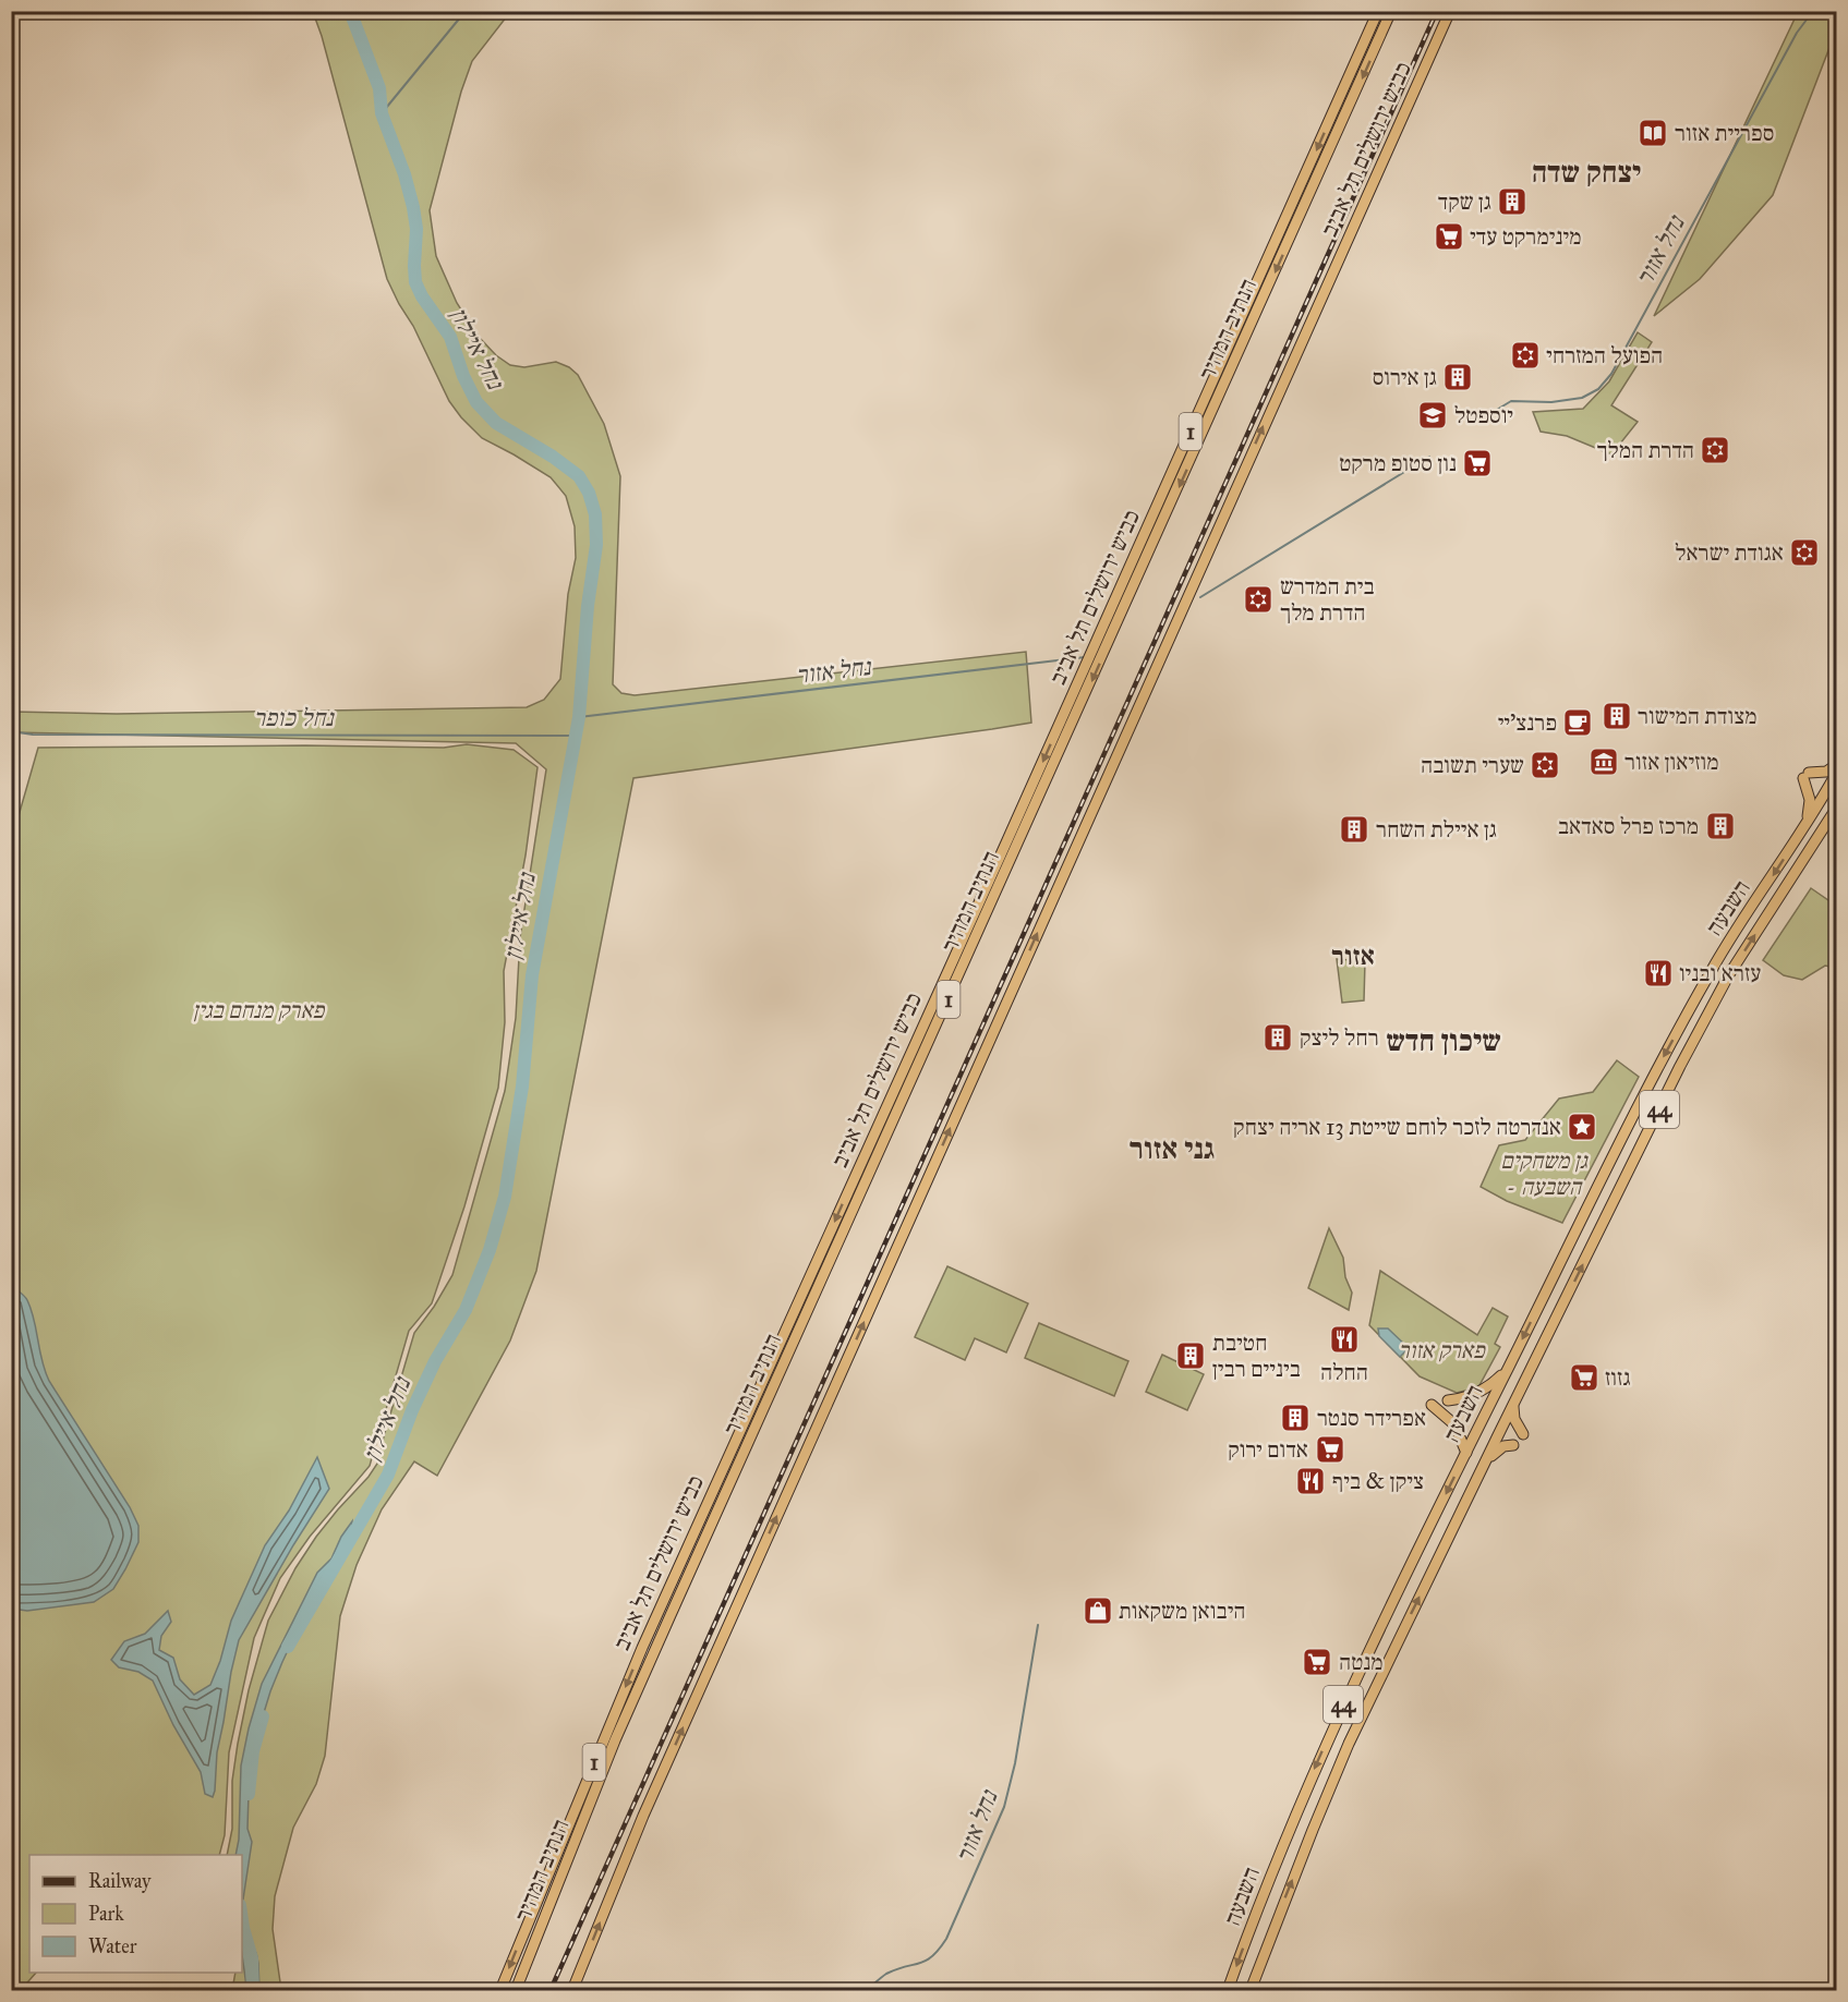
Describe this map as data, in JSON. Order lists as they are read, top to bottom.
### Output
{
  "streets": {
    "highway": [
      "כביש ירושלים תל אביב",
      "הנתיב המהיר",
      "1",
      "השבעה",
      "44"
    ]
  },
  "one_way": ["הנתיב המהיר"],
  "districts": [
    "יצחק שדה",
    "אזור",
    "שיכון חדש",
    "גני אזור"
  ],
  "water": ["נחל אזור", "נחל איילון", "נחל כופר"],
  "parks": ["פארק מנחם בגין", "גן משחקים - השבעה", "פארק אזור"],
  "places": {
    "library": ["ספריית אזור"],
    "building": [
      "גן שקד",
      "גן אירוס",
      "מצודת המישור",
      "מרכז פרל סאדאב",
      "גן איילת השחר",
      "רחל ליצק",
      "חטיבת ביניים רבין",
      "אפרידר סנטר"
    ],
    "supermarket": [
      "מינימרקט עדי",
      "נון סטופ מרקט",
      "גזוז",
      "אדום ירוק",
      "מנטה"
    ],
    "synagogue": [
      "הפועל המזרחי",
      "הדרת המלך",
      "אגודת ישראל",
      "בית המדרש הדרת מלך",
      "שערי תשובה"
    ],
    "school or university": ["יוספטל"],
    "cafe": ["פרנצ'יי"],
    "museum": ["מוזיאון אזור"],
    "restaurant": ["עזרא ובניו", "החלה", "ציקן & ביף"],
    "place": ["אנדרטה לזכר לוחם שייטת 13 אריה יצחק"],
    "shop": ["היבואן משקאות"]
  },
  "legend": ["Railway", "Park", "Water"]
}
